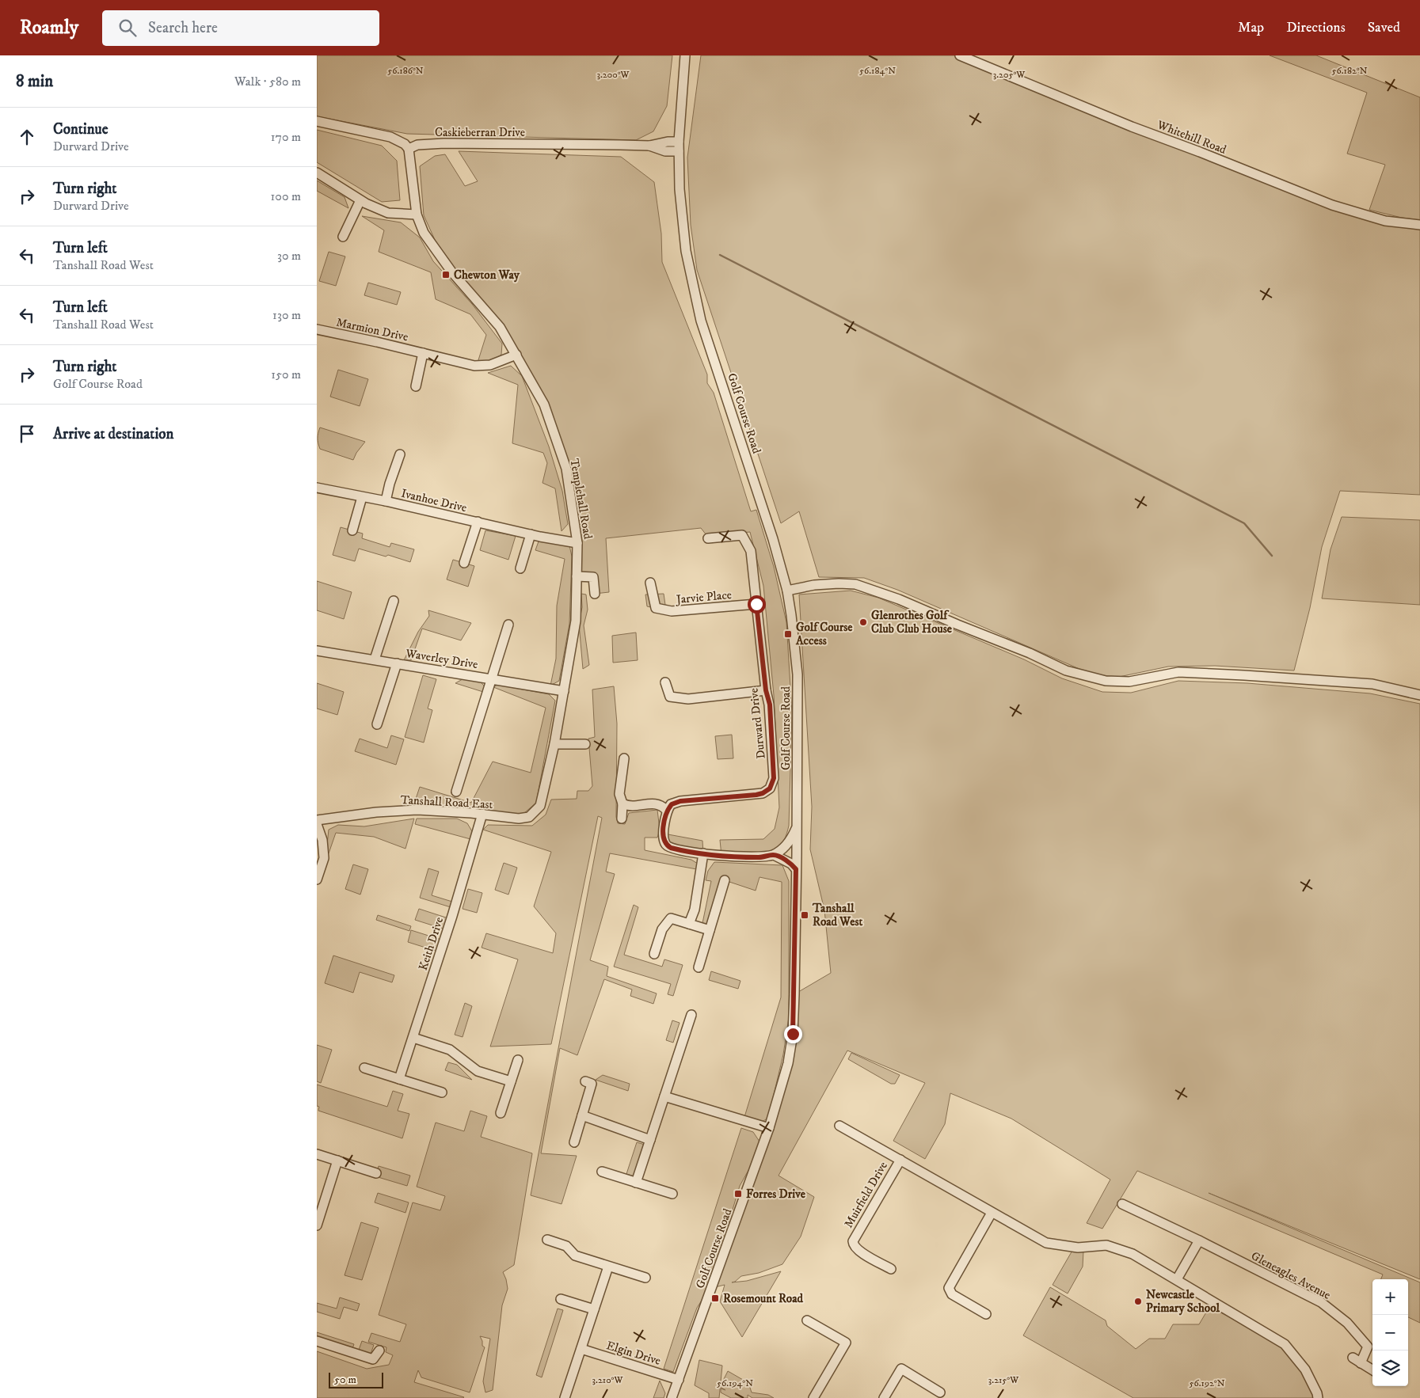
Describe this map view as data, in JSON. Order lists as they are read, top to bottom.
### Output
{
  "streets": {
    "street": [
      "Caskieberran Drive",
      "Whitehill Road",
      "Marmion Drive",
      "Golf Course Road",
      "Templehall Road",
      "Ivanhoe Drive",
      "Jarvie Place",
      "Waverley Drive",
      "Durward Drive",
      "Tanshall Road East",
      "Keith Drive",
      "Muirfield Drive",
      "Gleneagles Avenue",
      "Elgin Drive"
    ]
  },
  "crossings": [
    ["Caskieberran Drive", "Golf Course Road"],
    ["Caskieberran Drive", "Templehall Road"],
    ["Marmion Drive", "Templehall Road"],
    ["Golf Course Road", "Elgin Drive"],
    ["Templehall Road", "Ivanhoe Drive"],
    ["Templehall Road", "Waverley Drive"],
    ["Templehall Road", "Tanshall Road East"],
    ["Jarvie Place", "Durward Drive"],
    ["Tanshall Road East", "Keith Drive"]
  ],
  "places": {
    "transit": [
      "Chewton Way",
      "Golf Course Access",
      "Tanshall Road West",
      "Forres Drive",
      "Rosemount Road"
    ],
    "other": ["Glenrothes Golf Club Club House", "Newcastle Primary School"]
  },
  "scale_bar": "50 m",
  "page": {
    "header": "Roamly",
    "search": "Search here",
    "nav": ["Map", "Directions", "Saved"],
    "heading": ["8 min", "Walk · 580 m"],
    "list": [
      ["Continue", "Durward Drive", "170 m"],
      ["Turn right", "Durward Drive", "100 m"],
      ["Turn left", "Tanshall Road West", "30 m"],
      ["Turn left", "Tanshall Road West", "130 m"],
      ["Turn right", "Golf Course Road", "150 m"],
      "Arrive at destination"
    ],
    "map_buttons": ["+", "−"],
    "scale": "50 m"
  },
  "coordinates": [
    "56.186°N",
    "56.184°N",
    "56.182°N",
    "3.205°W",
    "3.200°W",
    "3.210°W",
    "3.215°W",
    "56.194°N",
    "56.192°N"
  ]
}
